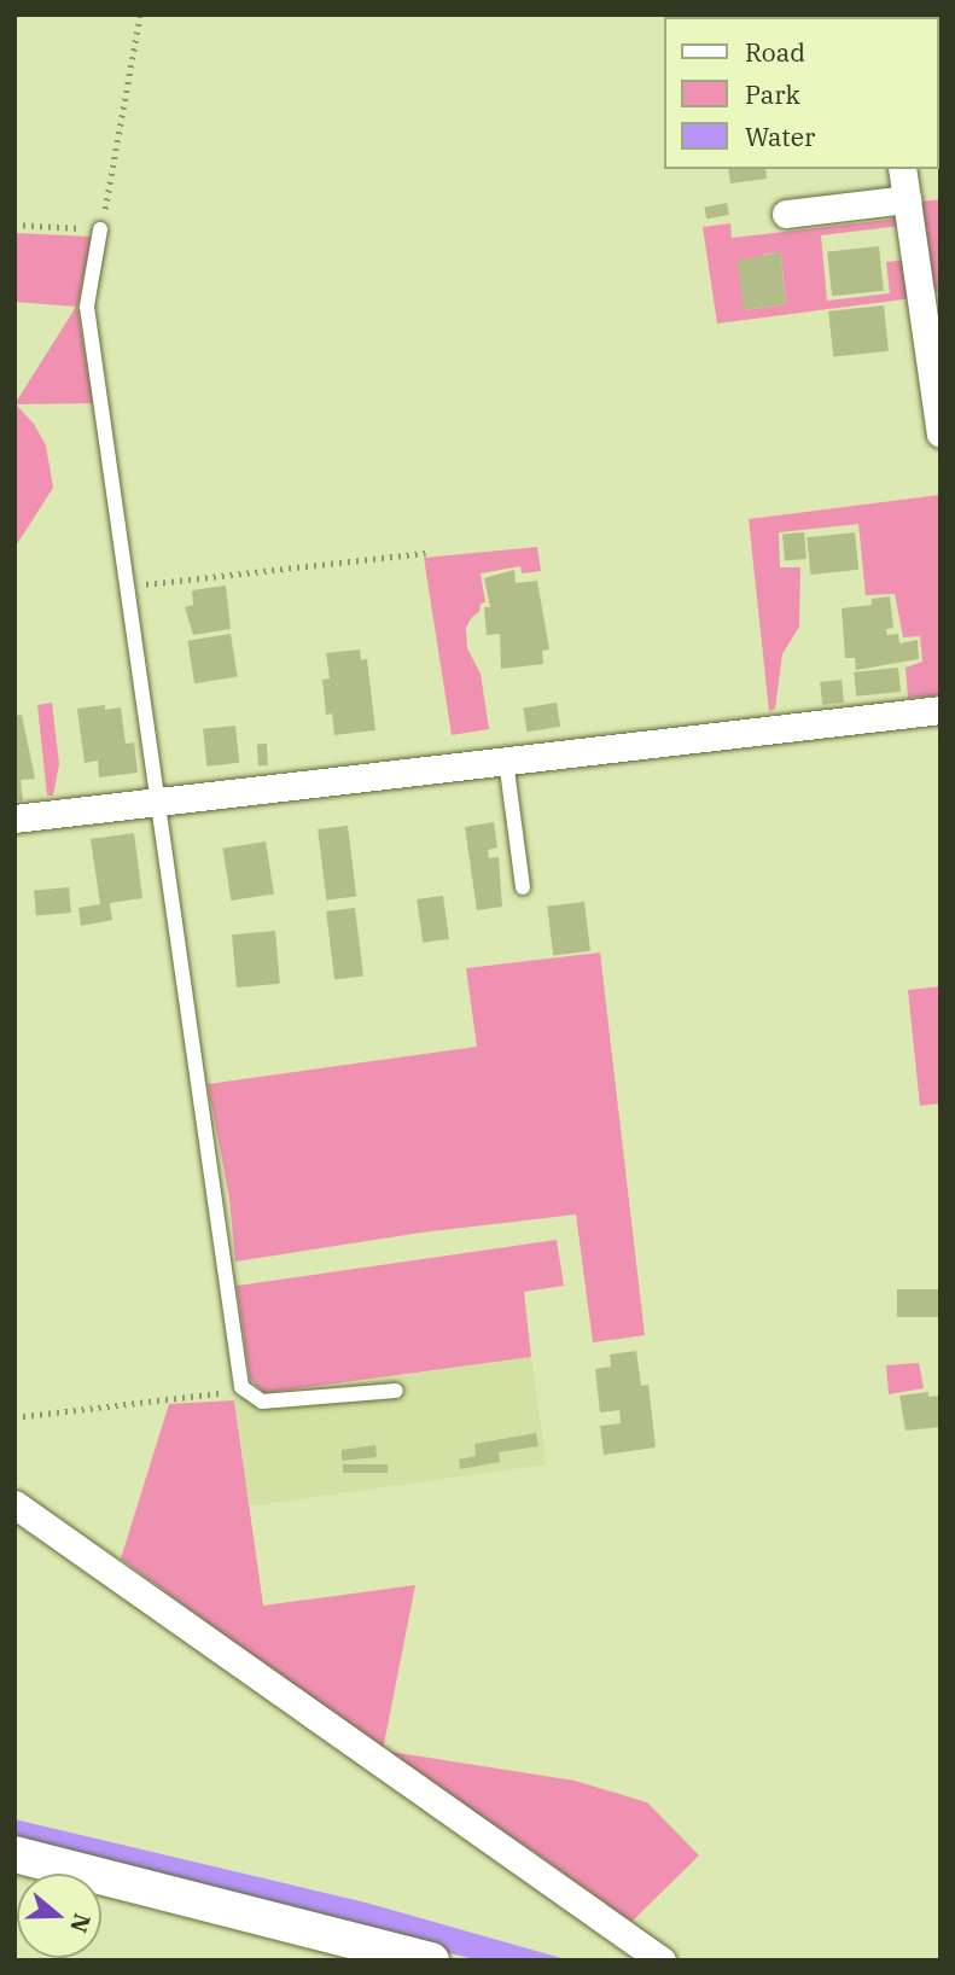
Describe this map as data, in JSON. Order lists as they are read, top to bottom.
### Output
{
  "legend": ["Road", "Park", "Water"],
  "north": "right"
}
